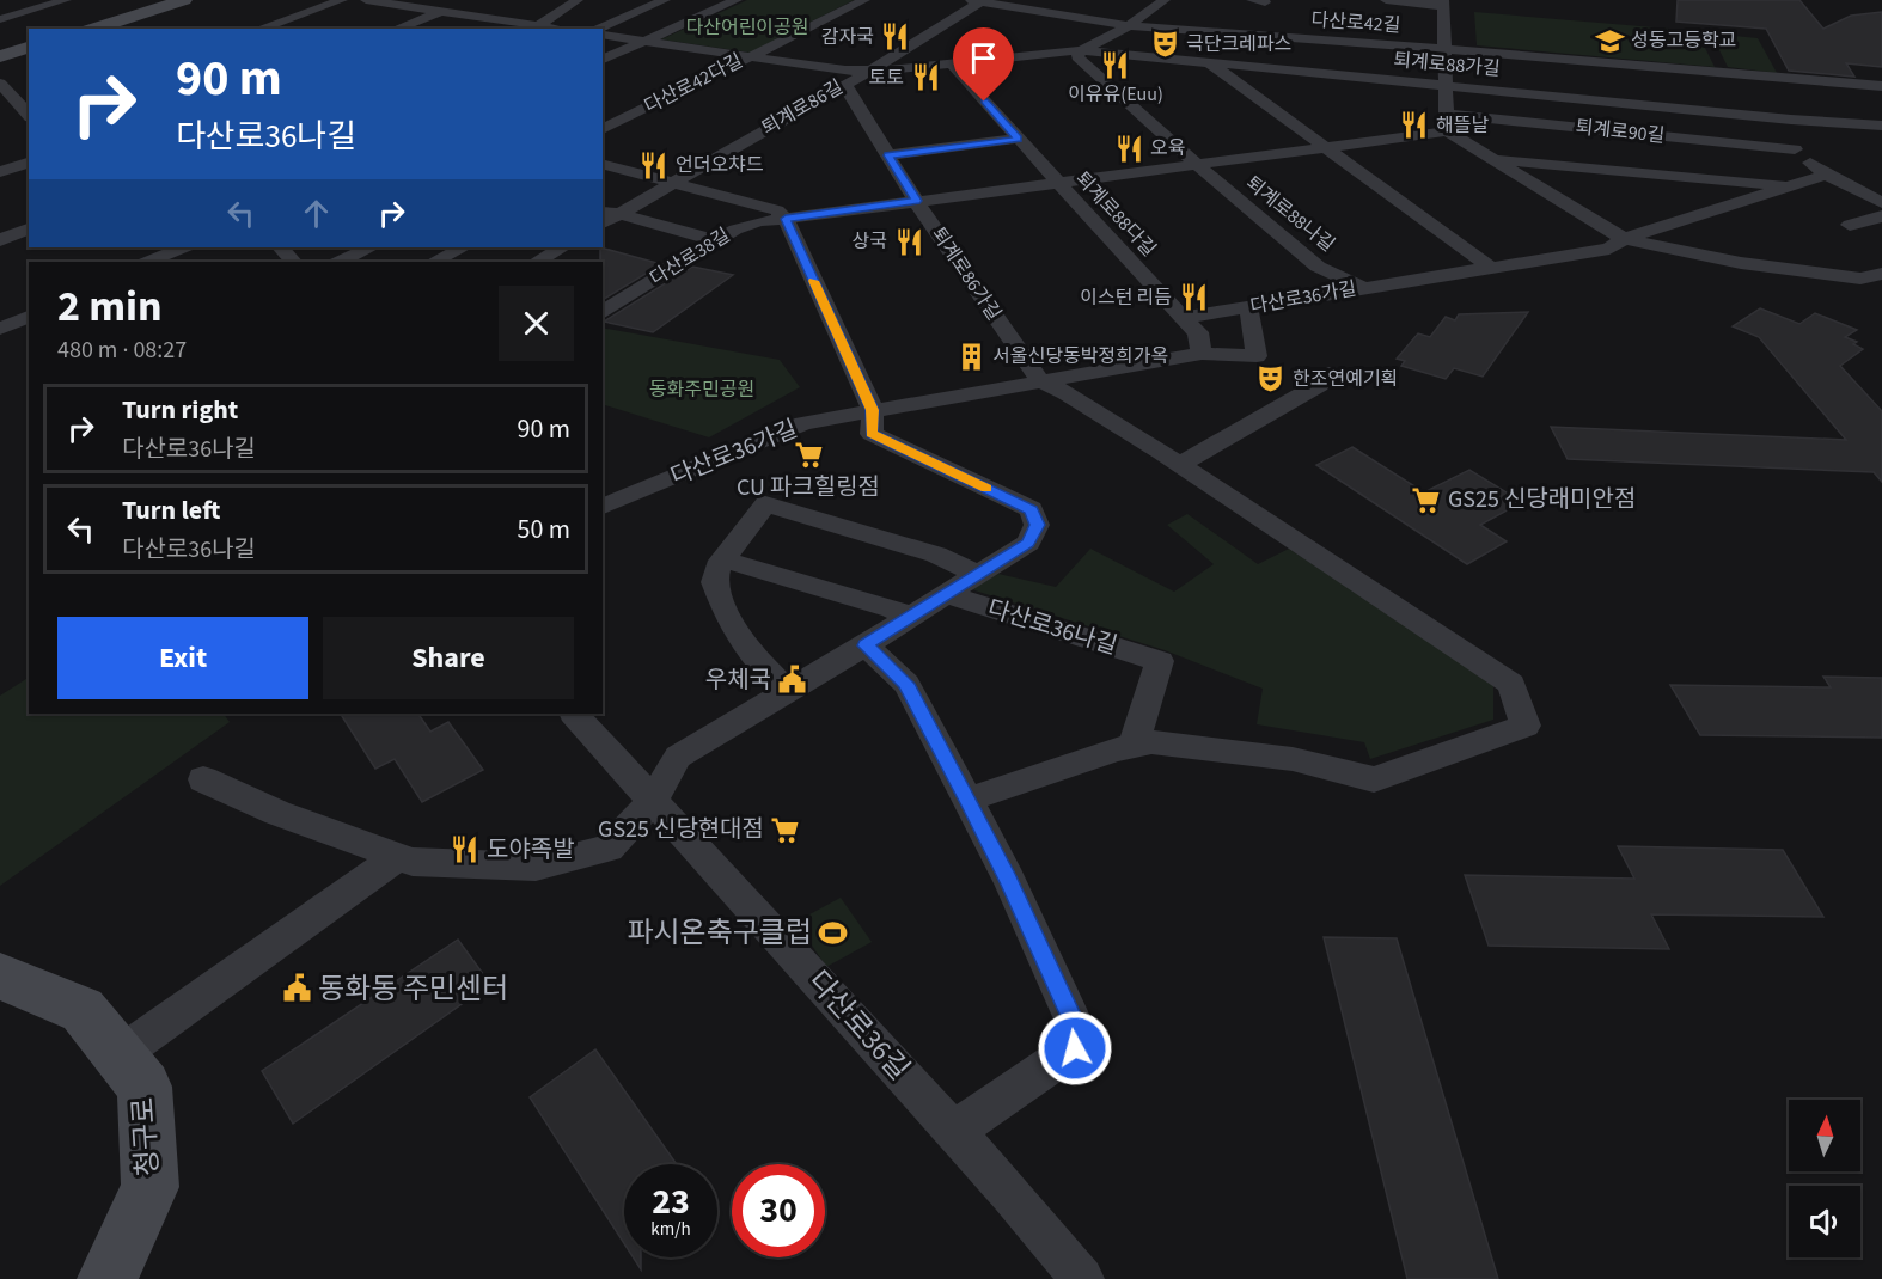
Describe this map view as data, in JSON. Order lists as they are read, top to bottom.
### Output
{
  "streets": {
    "main road": ["청구로"],
    "street": [
      "다산로42길",
      "퇴계로88가길",
      "다산로42다길",
      "퇴계로86길",
      "퇴계로90길",
      "퇴계로88다길",
      "퇴계로88나길",
      "다산로38길",
      "퇴계로86가길",
      "다산로36가길",
      "다산로36나길",
      "다산로36길"
    ]
  },
  "crossings": [
    ["다산로42길", "퇴계로86길"],
    ["퇴계로88가길", "퇴계로88나길"],
    ["퇴계로86길", "다산로38길"],
    ["퇴계로86길", "퇴계로86가길"],
    ["퇴계로90길", "다산로36가길"],
    ["퇴계로88다길", "퇴계로86가길"],
    ["퇴계로88다길", "다산로36가길"],
    ["퇴계로88나길", "다산로36가길"],
    ["다산로38길", "퇴계로86가길"],
    ["퇴계로86가길", "다산로36가길"],
    ["다산로36가길", "다산로36나길"],
    ["다산로36나길", "다산로36길"]
  ],
  "parks": ["다산어린이공원", "동화주민공원"],
  "places": {
    "restaurant": [
      "감자국",
      "이유유(Euu)",
      "토토",
      "해뜰날",
      "오육",
      "언더오챠드",
      "상국",
      "이스턴 리듬",
      "도야족발"
    ],
    "school or university": ["성동고등학교"],
    "theatre": ["극단크레파스", "한조연예기획"],
    "building": ["서울신당동박정희가옥"],
    "supermarket": ["CU 파크힐링점", "GS25 신당래미안점", "GS25 신당현대점"],
    "public building": ["우체국", "동화동 주민센터"],
    "sports": ["파시온축구클럽"]
  },
  "north": "top",
  "page": {
    "turn": ["90 m", "다산로36나길"],
    "heading": ["2 min", "480 m · 08:27"],
    "list": [
      {
        "name": "Turn right",
        "note": "다산로36나길",
        "value": "90 m"
      },
      {
        "name": "Turn left",
        "note": "다산로36나길",
        "value": "50 m"
      }
    ],
    "buttons": ["Exit", "Share"],
    "speed": "23 km/h",
    "limit": "30"
  }
}
